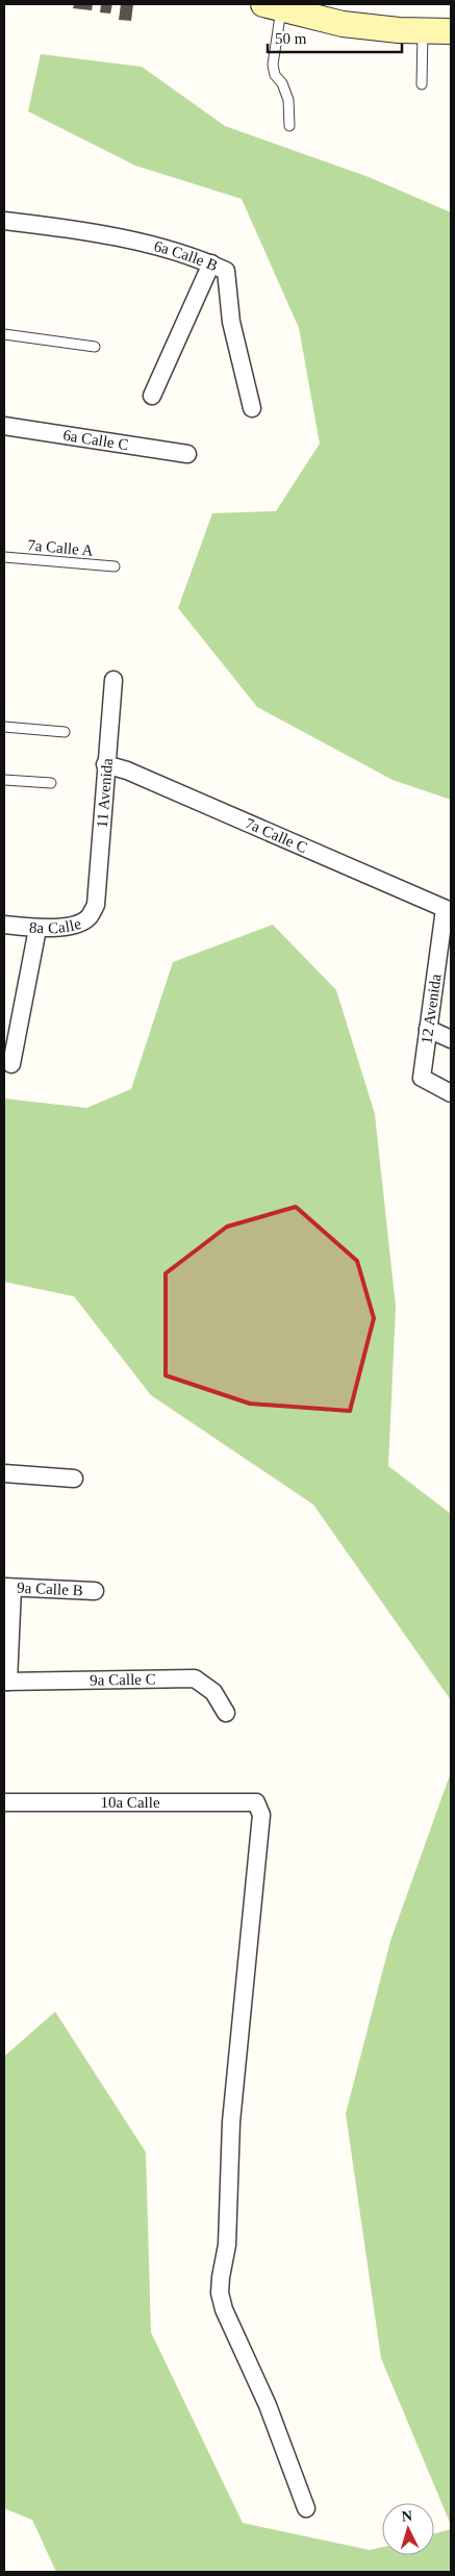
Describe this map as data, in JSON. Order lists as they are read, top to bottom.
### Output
{
  "streets": {
    "street": [
      "6a Calle B",
      "6a Calle C",
      "11 Avenida",
      "7a Calle C",
      "8a Calle",
      "12 Avenida",
      "9a Calle B",
      "9a Calle C",
      "10a Calle"
    ],
    "lane": ["7a Calle A"]
  },
  "crossings": [
    ["11 Avenida", "7a Calle C"],
    ["11 Avenida", "8a Calle"],
    ["7a Calle C", "12 Avenida"]
  ],
  "scale_bar": "50 m",
  "north": "top"
}
